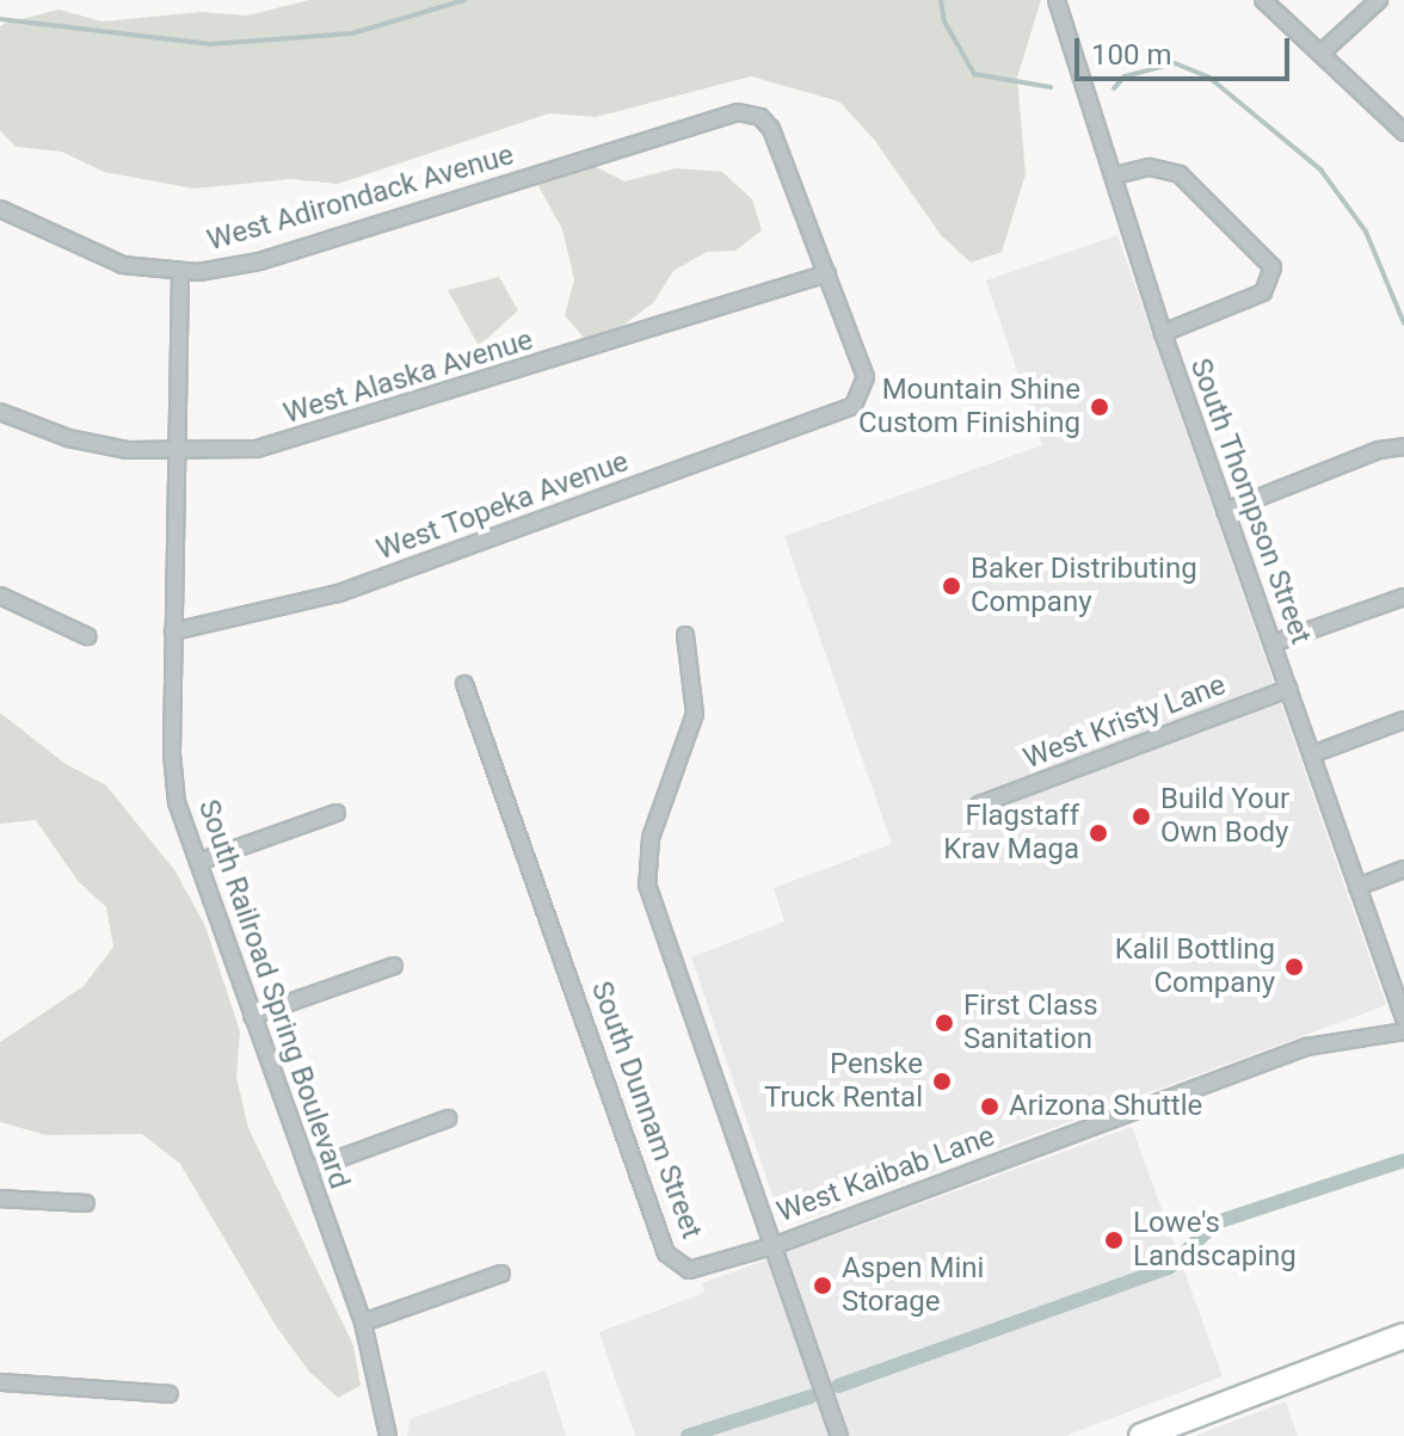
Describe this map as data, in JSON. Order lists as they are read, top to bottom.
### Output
{
  "streets": {
    "street": [
      "West Adirondack Avenue",
      "West Alaska Avenue",
      "South Thompson Street",
      "West Topeka Avenue",
      "West Kristy Lane",
      "South Railroad Spring Boulevard",
      "South Dunnam Street",
      "West Kaibab Lane"
    ]
  },
  "crossings": [
    ["West Adirondack Avenue", "West Alaska Avenue"],
    ["West Adirondack Avenue", "West Topeka Avenue"],
    ["West Adirondack Avenue", "South Railroad Spring Boulevard"],
    ["West Alaska Avenue", "West Topeka Avenue"],
    ["West Alaska Avenue", "South Railroad Spring Boulevard"],
    ["South Thompson Street", "West Kristy Lane"],
    ["West Topeka Avenue", "South Railroad Spring Boulevard"],
    ["South Dunnam Street", "West Kaibab Lane"]
  ],
  "places": [
    "Mountain Shine Custom Finishing",
    "Baker Distributing Company",
    "Build Your Own Body",
    "Flagstaff Krav Maga",
    "Kalil Bottling Company",
    "First Class Sanitation",
    "Penske Truck Rental",
    "Arizona Shuttle",
    "Lowe's Landscaping",
    "Aspen Mini Storage"
  ],
  "scale_bar": "100 m"
}
